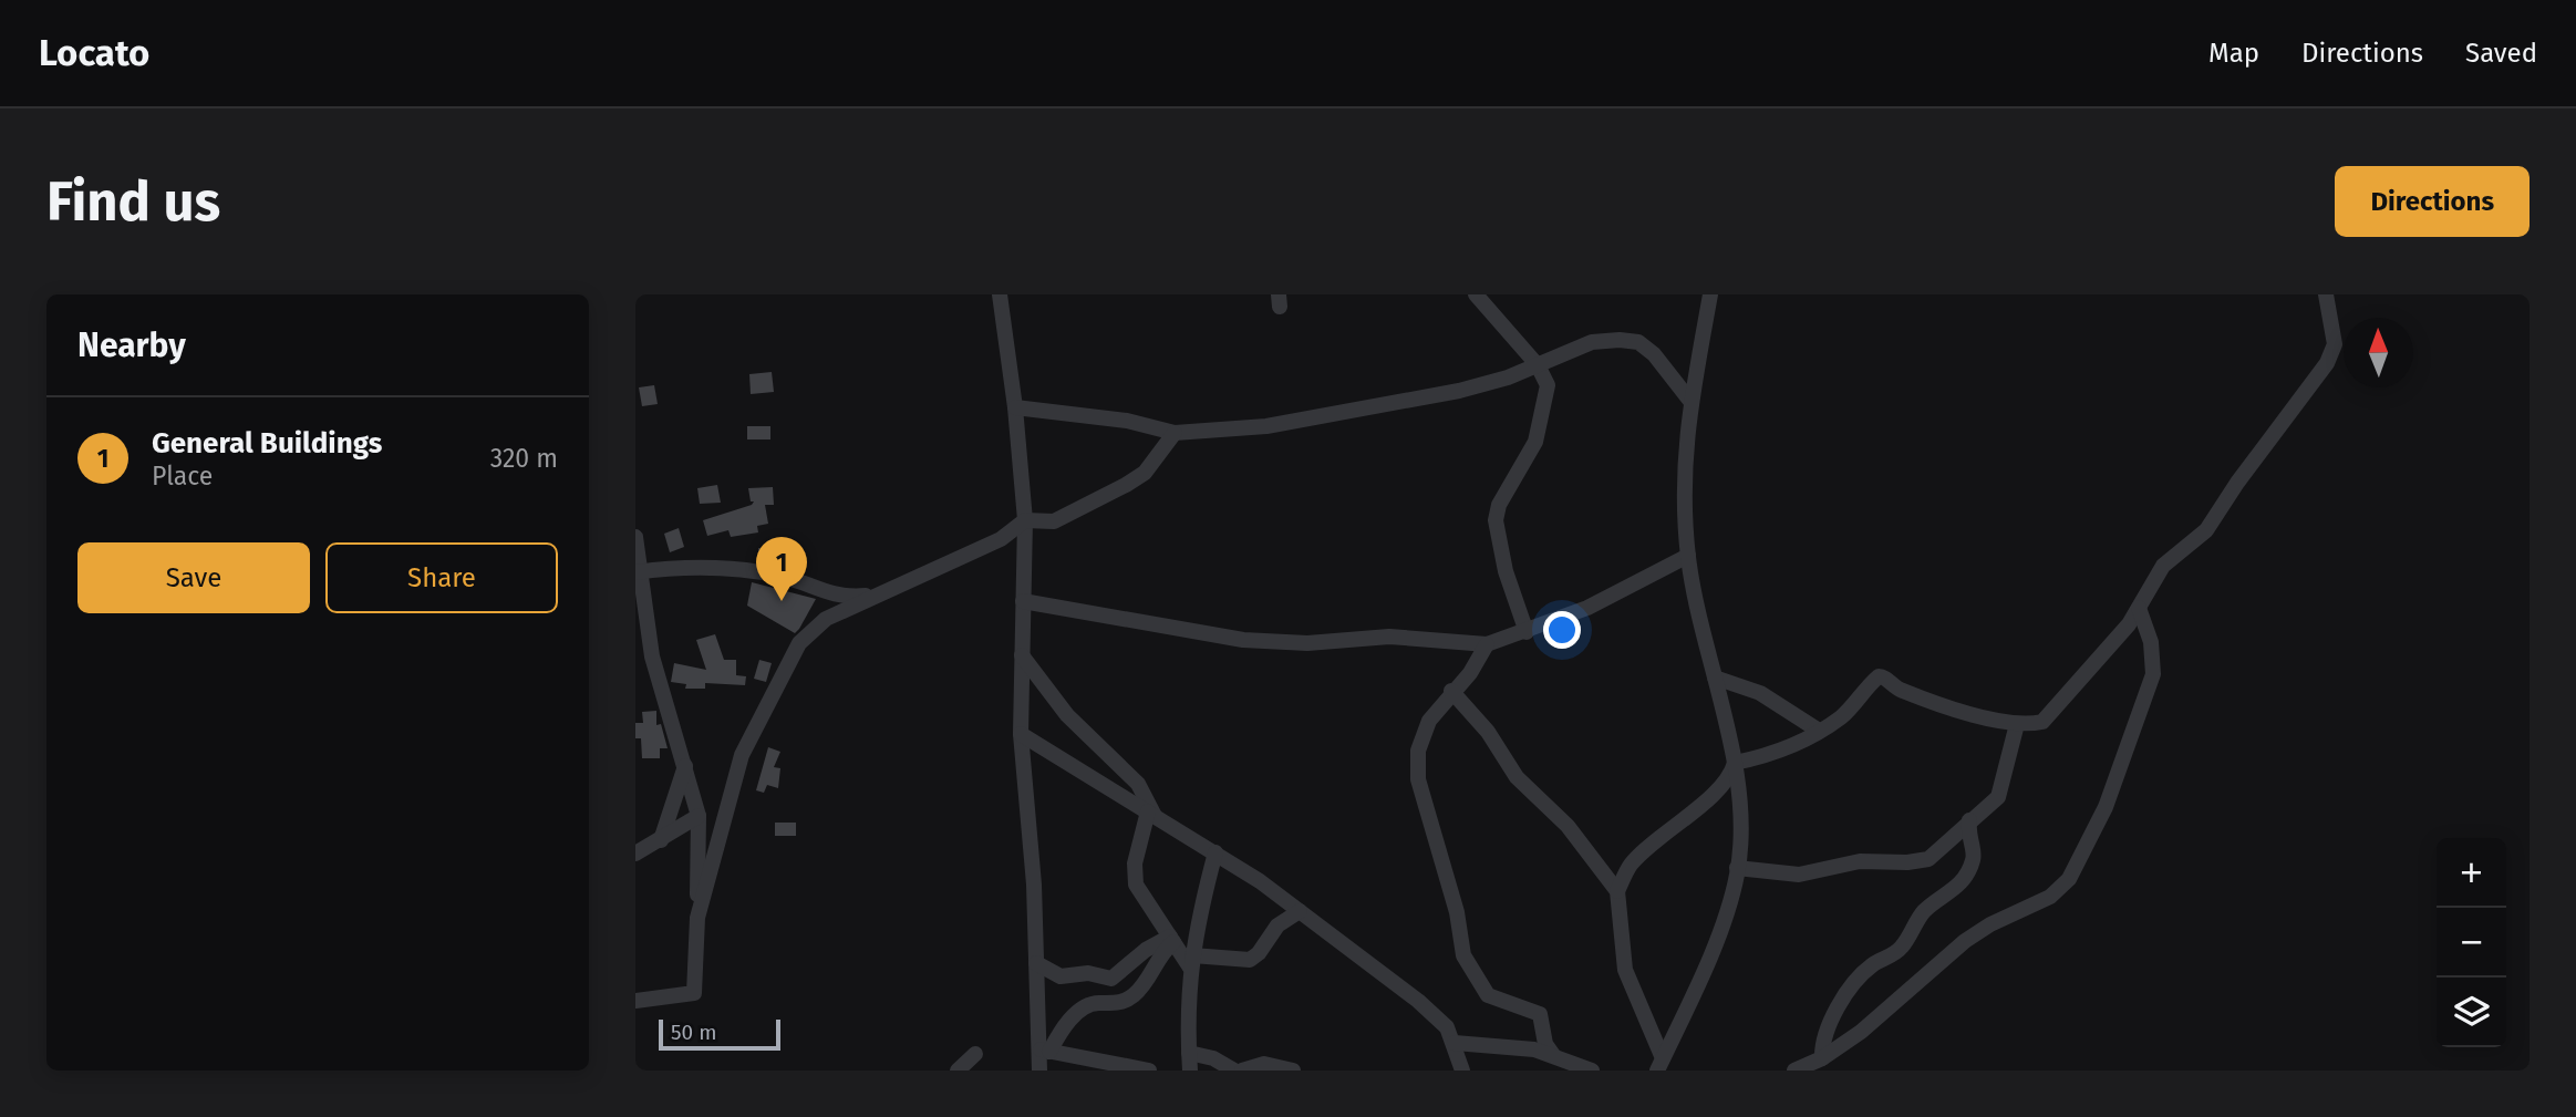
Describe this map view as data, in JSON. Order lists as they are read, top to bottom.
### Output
{
  "scale_bar": "50 m",
  "north": "top",
  "page": {
    "header": "Locato",
    "nav": ["Map", "Directions", "Saved"],
    "buttons": [
      "Directions",
      ["Save", "Share"]
    ],
    "title": "Find us",
    "heading": "Nearby",
    "list": [
      {
        "mark": "1",
        "name": "General Buildings",
        "note": "Place",
        "value": "320 m"
      }
    ],
    "pins": "1",
    "map_buttons": ["+", "−"],
    "scale": "50 m"
  }
}
